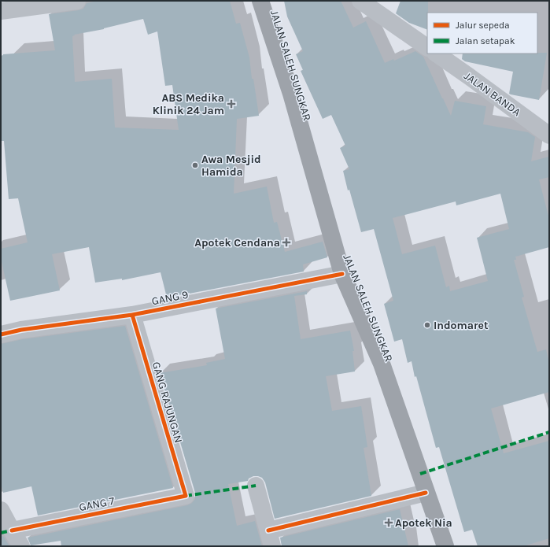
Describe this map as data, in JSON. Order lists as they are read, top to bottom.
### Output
{
  "streets": {
    "highway": ["JALAN SALEH SUNGKAR"],
    "street": [
      "JALAN BANDA",
      "GANG 9",
      "GANG RAJUNGAN",
      "GANG 7"
    ]
  },
  "crossings": [
    ["JALAN SALEH SUNGKAR", "GANG 9"],
    ["GANG 9", "GANG RAJUNGAN"],
    ["GANG RAJUNGAN", "GANG 7"]
  ],
  "places": {
    "health": ["ABS Medika Klinik 24 Jam", "Apotek Cendana", "Apotek Nia"],
    "other": ["Awa Mesjid Hamida", "Indomaret"]
  },
  "legend": ["Jalur sepeda", "Jalan setapak"]
}
